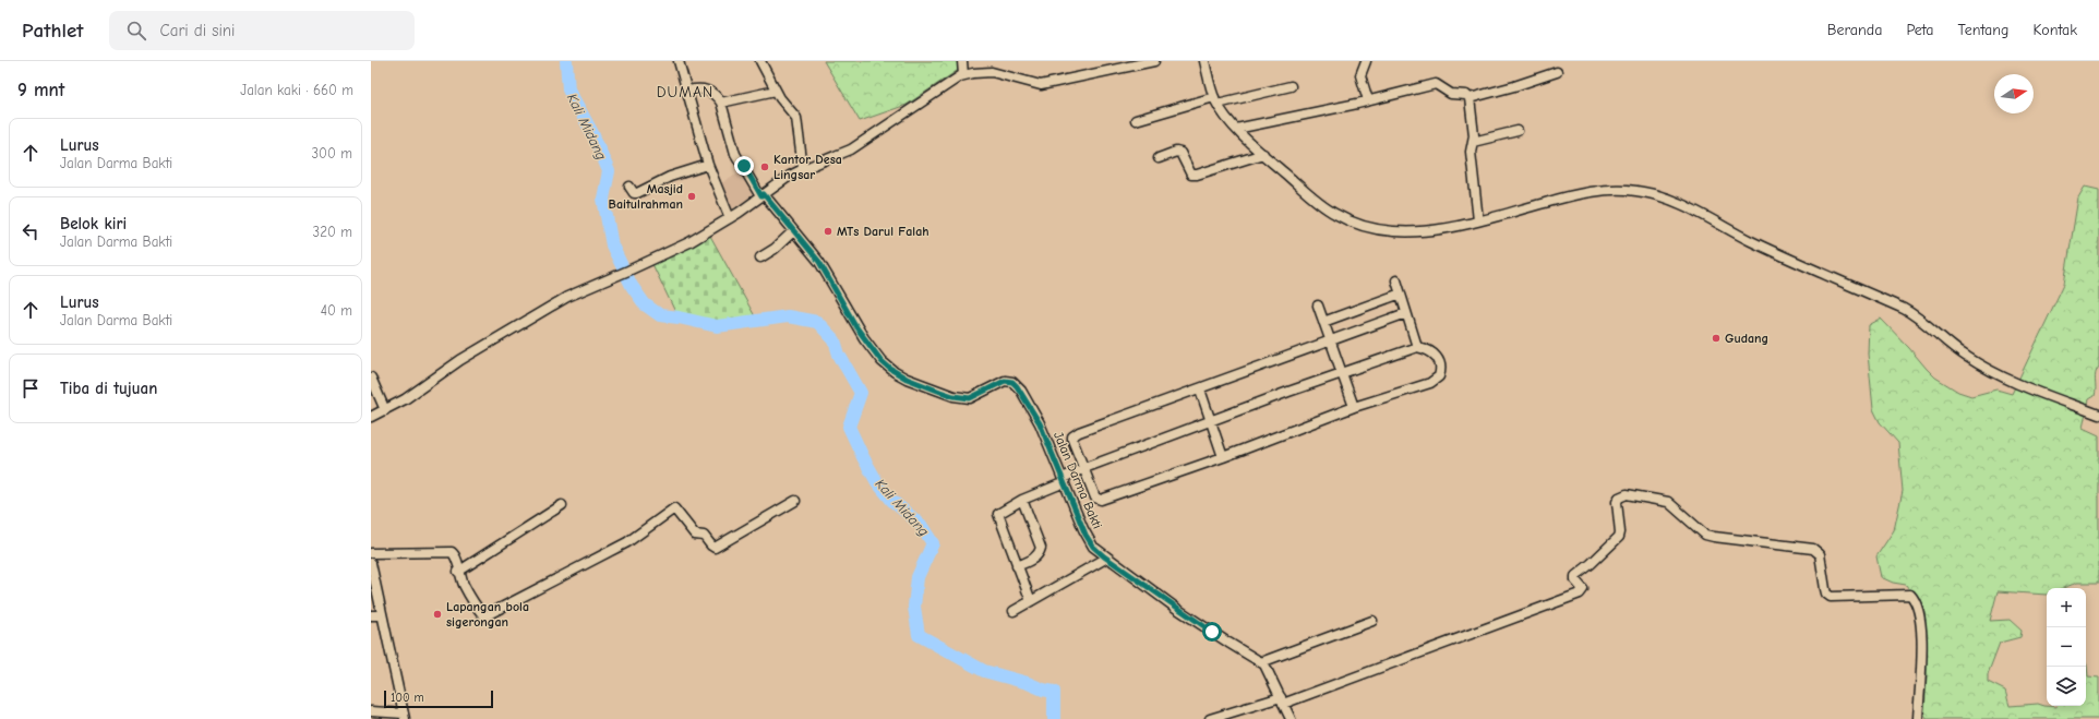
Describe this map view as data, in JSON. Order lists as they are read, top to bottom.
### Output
{
  "streets": {
    "street": ["Jalan Darma Bakti"]
  },
  "districts": ["DUMAN"],
  "water": ["Kali Midang"],
  "places": [
    "Kantor Desa Lingsar",
    "Masjid Baitulrahman",
    "MTs Darul Falah",
    "Gudang",
    "Lapangan bola sigerongan"
  ],
  "scale_bar": "100 m",
  "north": "right",
  "page": {
    "header": "Pathlet",
    "search": "Cari di sini",
    "nav": [
      "Beranda",
      "Peta",
      "Tentang",
      "Kontak"
    ],
    "heading": ["9 mnt", "Jalan kaki · 660 m"],
    "list": [
      ["Lurus", "Jalan Darma Bakti", "300 m"],
      ["Belok kiri", "Jalan Darma Bakti", "320 m"],
      ["Lurus", "Jalan Darma Bakti", "40 m"],
      "Tiba di tujuan"
    ],
    "map_buttons": ["+", "−"],
    "scale": "100 m"
  }
}
